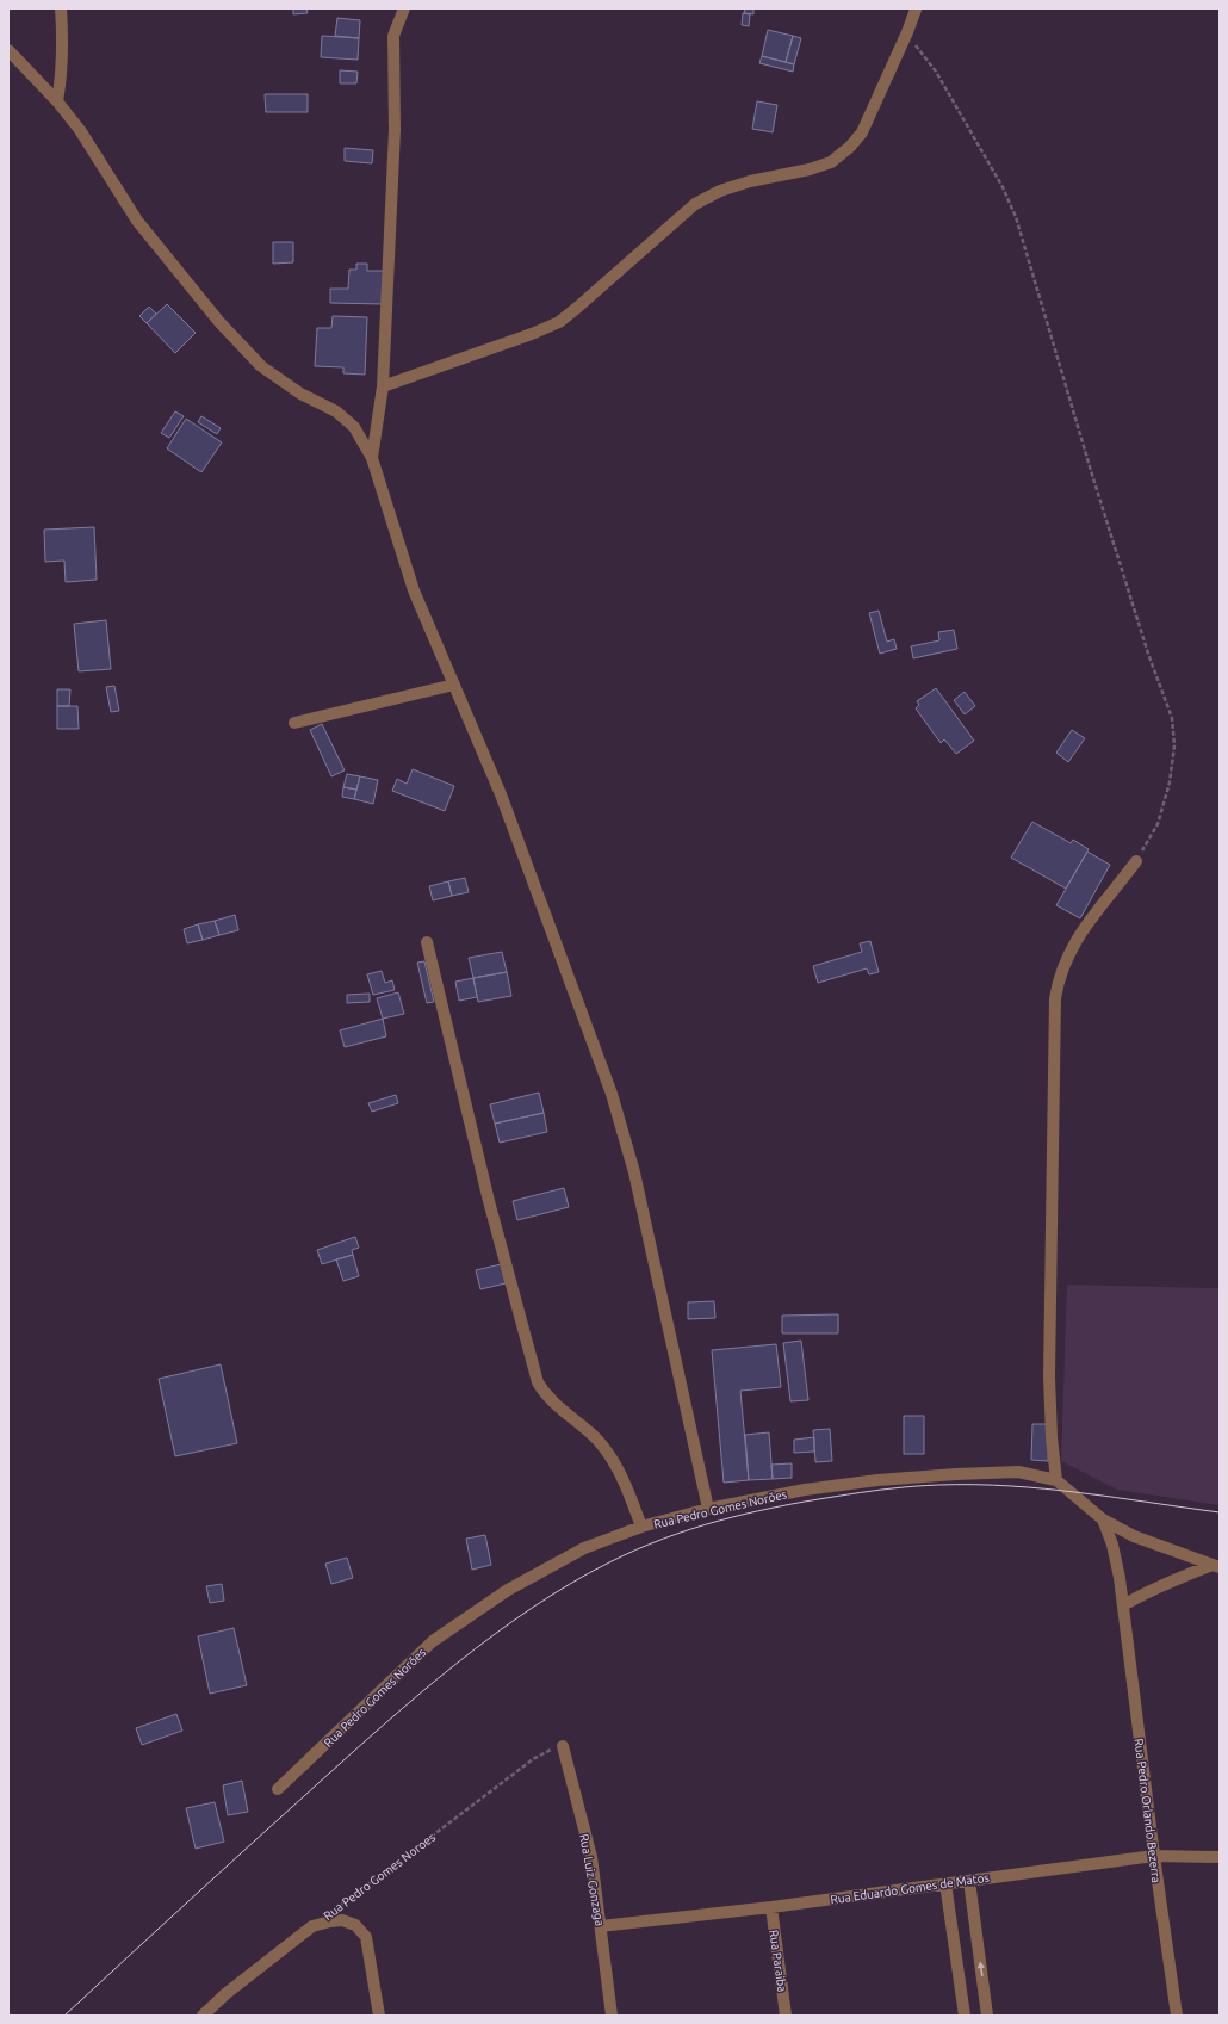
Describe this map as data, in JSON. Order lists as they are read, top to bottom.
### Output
{
  "streets": {
    "street": [
      "Rua Pedro Gomes Norões",
      "Rua Pedro Orlando Bezerra",
      "Rua Pedro Gomes Noroes",
      "Rua Luiz Gonzaga",
      "Rua Eduardo Gomes de Matos",
      "Rua Paraiba"
    ]
  },
  "crossings": [
    ["Rua Pedro Gomes Norões", "Rua Pedro Orlando Bezerra"],
    ["Rua Pedro Orlando Bezerra", "Rua Eduardo Gomes de Matos"],
    ["Rua Pedro Gomes Noroes", "Rua Luiz Gonzaga"],
    ["Rua Luiz Gonzaga", "Rua Eduardo Gomes de Matos"],
    ["Rua Eduardo Gomes de Matos", "Rua Paraiba"]
  ]
}
